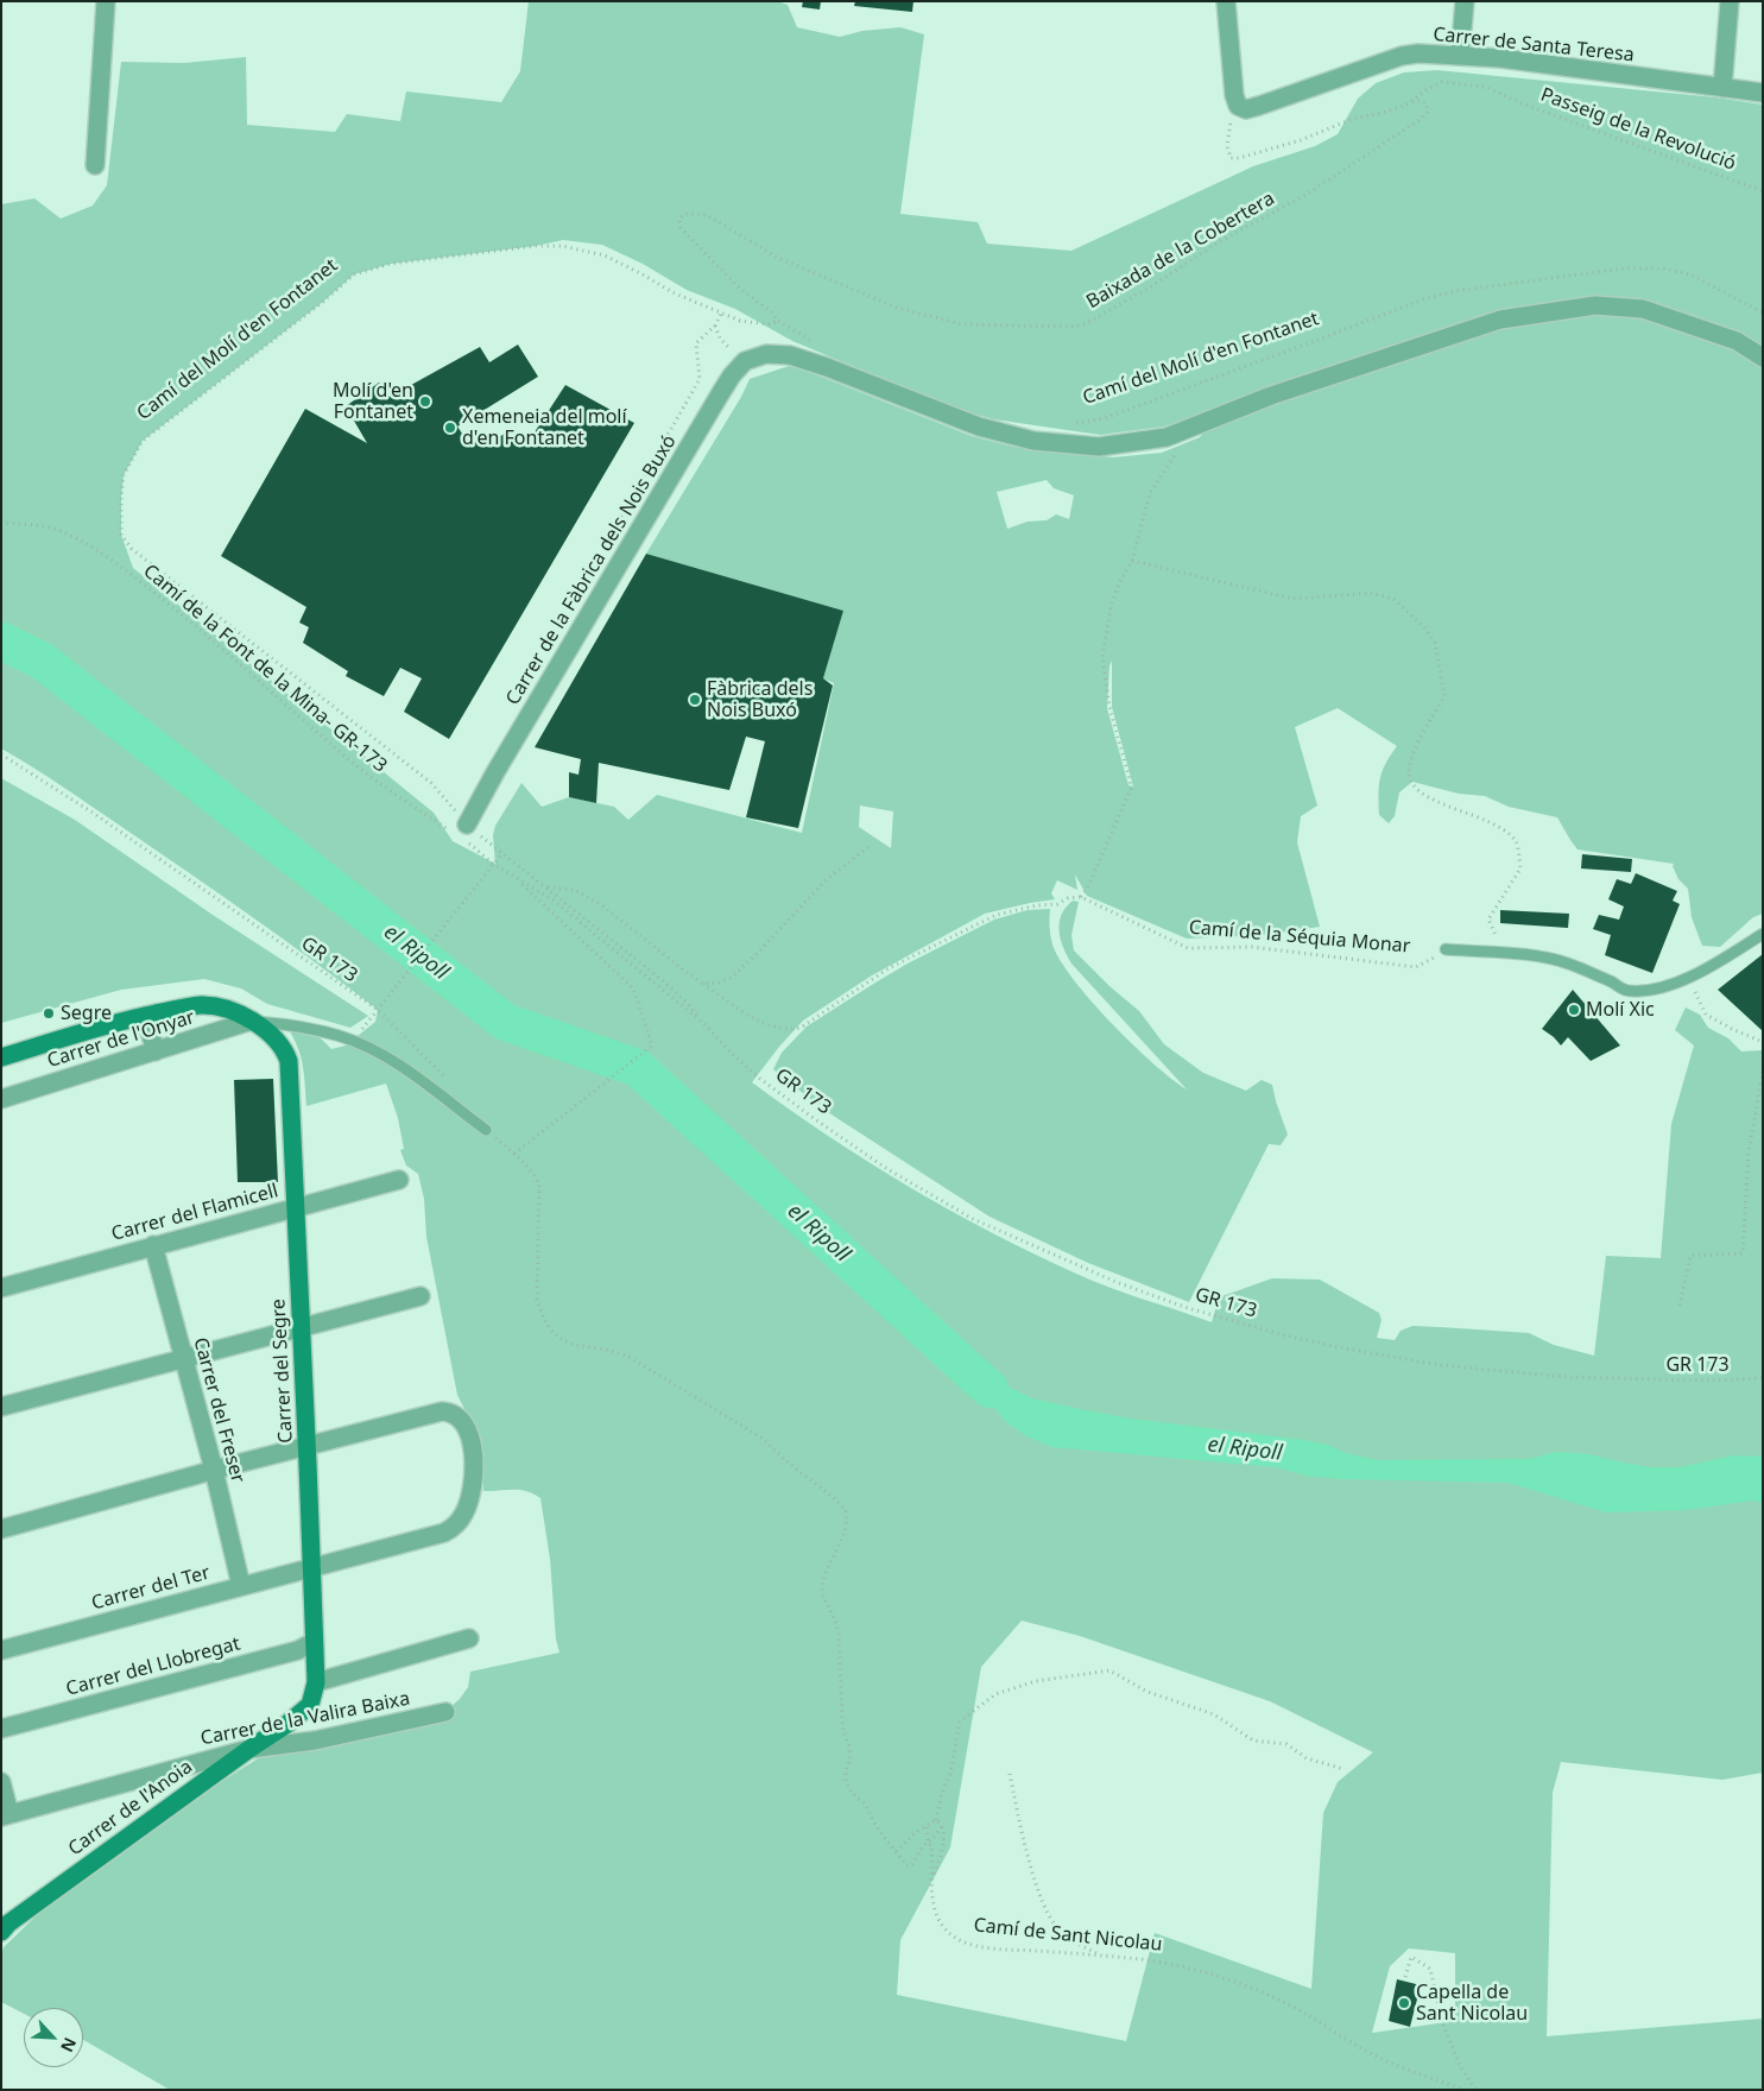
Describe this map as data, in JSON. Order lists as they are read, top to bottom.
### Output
{
  "streets": {
    "street": [
      "Carrer de Santa Teresa",
      "Carrer de la Fàbrica dels Nois Buxó",
      "Carrer de l'Onyar",
      "Carrer del Flamicell",
      "Carrer del Segre",
      "Carrer del Freser",
      "Carrer del Ter",
      "Carrer del Llobregat",
      "Carrer de la Valira Baixa",
      "Carrer de l'Anoia"
    ],
    "path": [
      "Passeig de la Revolució",
      "Baixada de la Cobertera",
      "Camí del Molí d'en Fontanet",
      "Camí de la Font de la Mina- GR-173",
      "Camí de la Séquia Monar",
      "GR 173",
      "Camí de Sant Nicolau"
    ]
  },
  "crossings": [
    ["Carrer de Santa Teresa", "Baixada de la Cobertera"],
    ["Baixada de la Cobertera", "Camí del Molí d'en Fontanet"],
    ["Camí del Molí d'en Fontanet", "Carrer de la Fàbrica dels Nois Buxó"],
    ["Camí del Molí d'en Fontanet", "Camí de la Font de la Mina- GR-173"],
    ["Camí del Molí d'en Fontanet", "GR 173"],
    ["Carrer de la Fàbrica dels Nois Buxó", "Camí de la Font de la Mina- GR-173"],
    ["Camí de la Font de la Mina- GR-173", "GR 173"],
    ["Carrer de l'Onyar", "Carrer del Segre"],
    ["Carrer del Flamicell", "Carrer del Segre"],
    ["Carrer del Flamicell", "Carrer del Freser"],
    ["Carrer del Segre", "Carrer del Ter"],
    ["Carrer del Segre", "Carrer del Llobregat"],
    ["Carrer del Segre", "Carrer de l'Anoia"],
    ["Carrer del Freser", "Carrer del Ter"],
    ["Carrer de la Valira Baixa", "Carrer de l'Anoia"]
  ],
  "water": ["el Ripoll"],
  "places": [
    "Molí d'en Fontanet",
    "Xemeneia del molí d'en Fontanet",
    "Fàbrica dels Nois Buxó",
    "Molí Xic",
    "Segre",
    "Capella de Sant Nicolau"
  ],
  "north": "bottom right"
}
